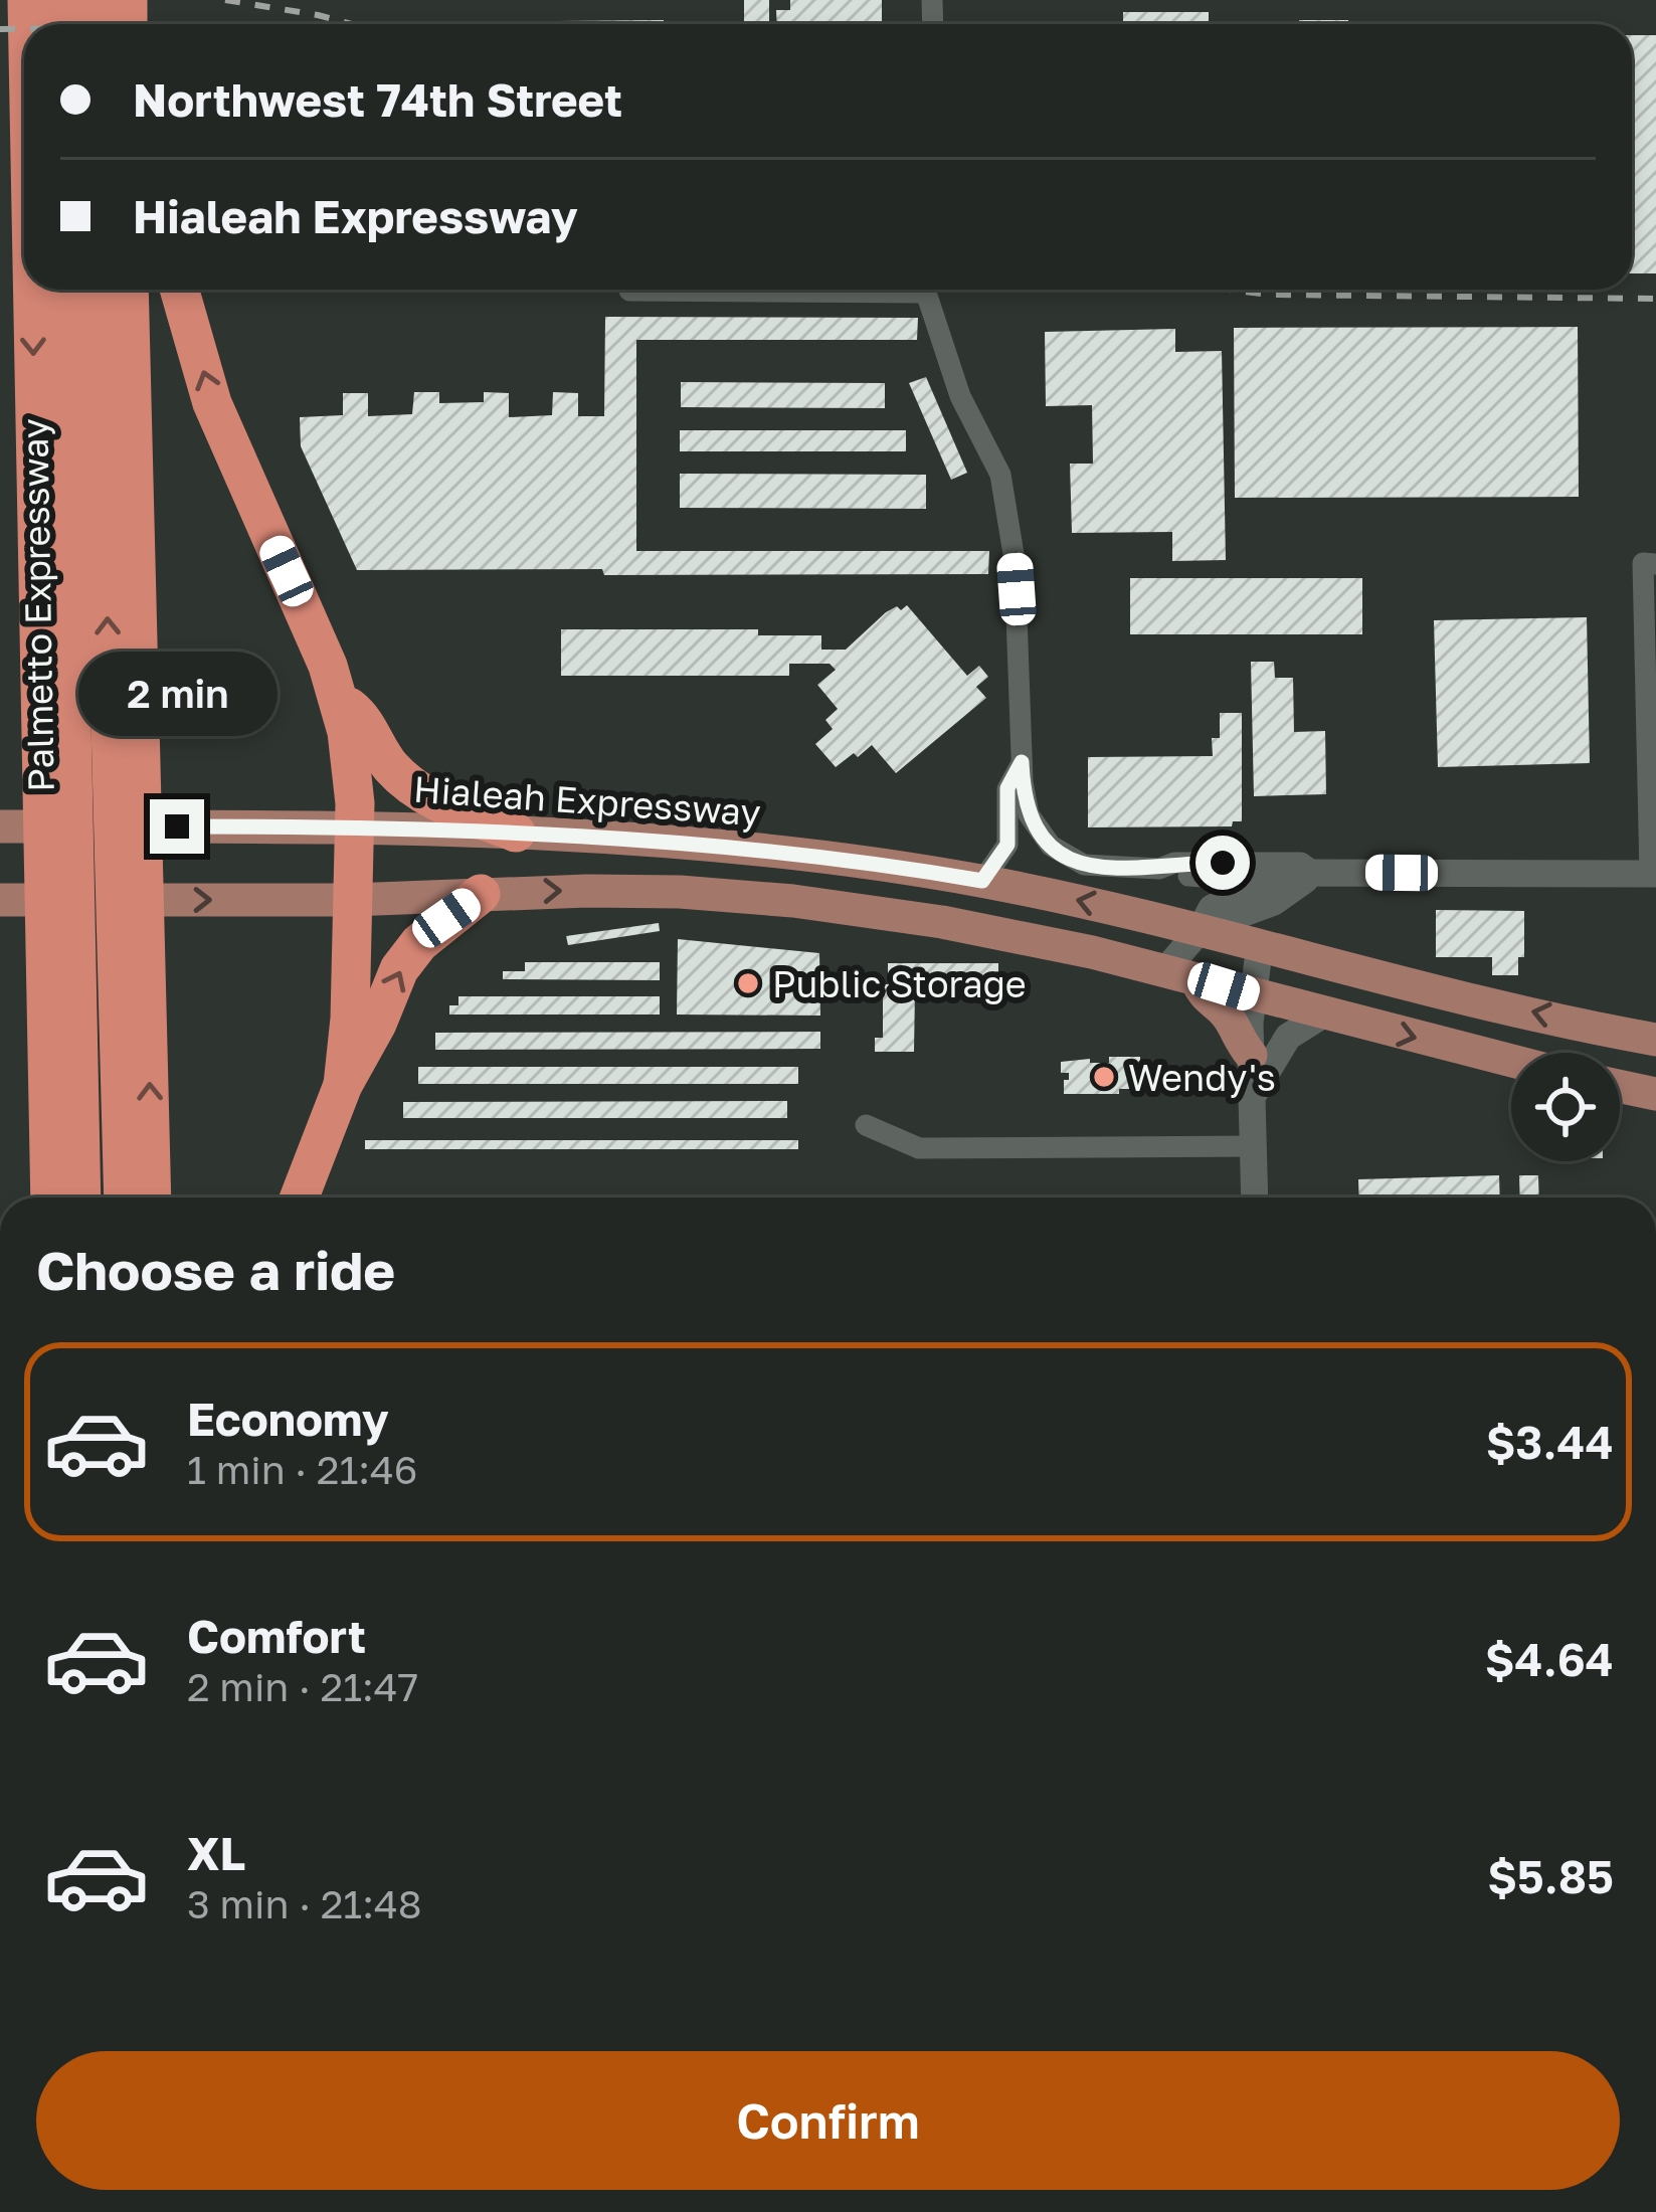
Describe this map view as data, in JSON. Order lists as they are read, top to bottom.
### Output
{
  "streets": {
    "highway": ["Palmetto Expressway"],
    "main road": ["Hialeah Expressway"]
  },
  "places": ["Public Storage", "Wendy's"],
  "page": {
    "banner": ["Northwest 74th Street", "Hialeah Expressway"],
    "bubble": "2 min",
    "heading": "Choose a ride",
    "list": [
      {
        "name": "Economy",
        "note": "1 min · 21:46",
        "value": "$3.44"
      },
      {
        "name": "Comfort",
        "note": "2 min · 21:47",
        "value": "$4.64"
      },
      {
        "name": "XL",
        "note": "3 min · 21:48",
        "value": "$5.85"
      }
    ],
    "buttons": "Confirm"
  }
}
